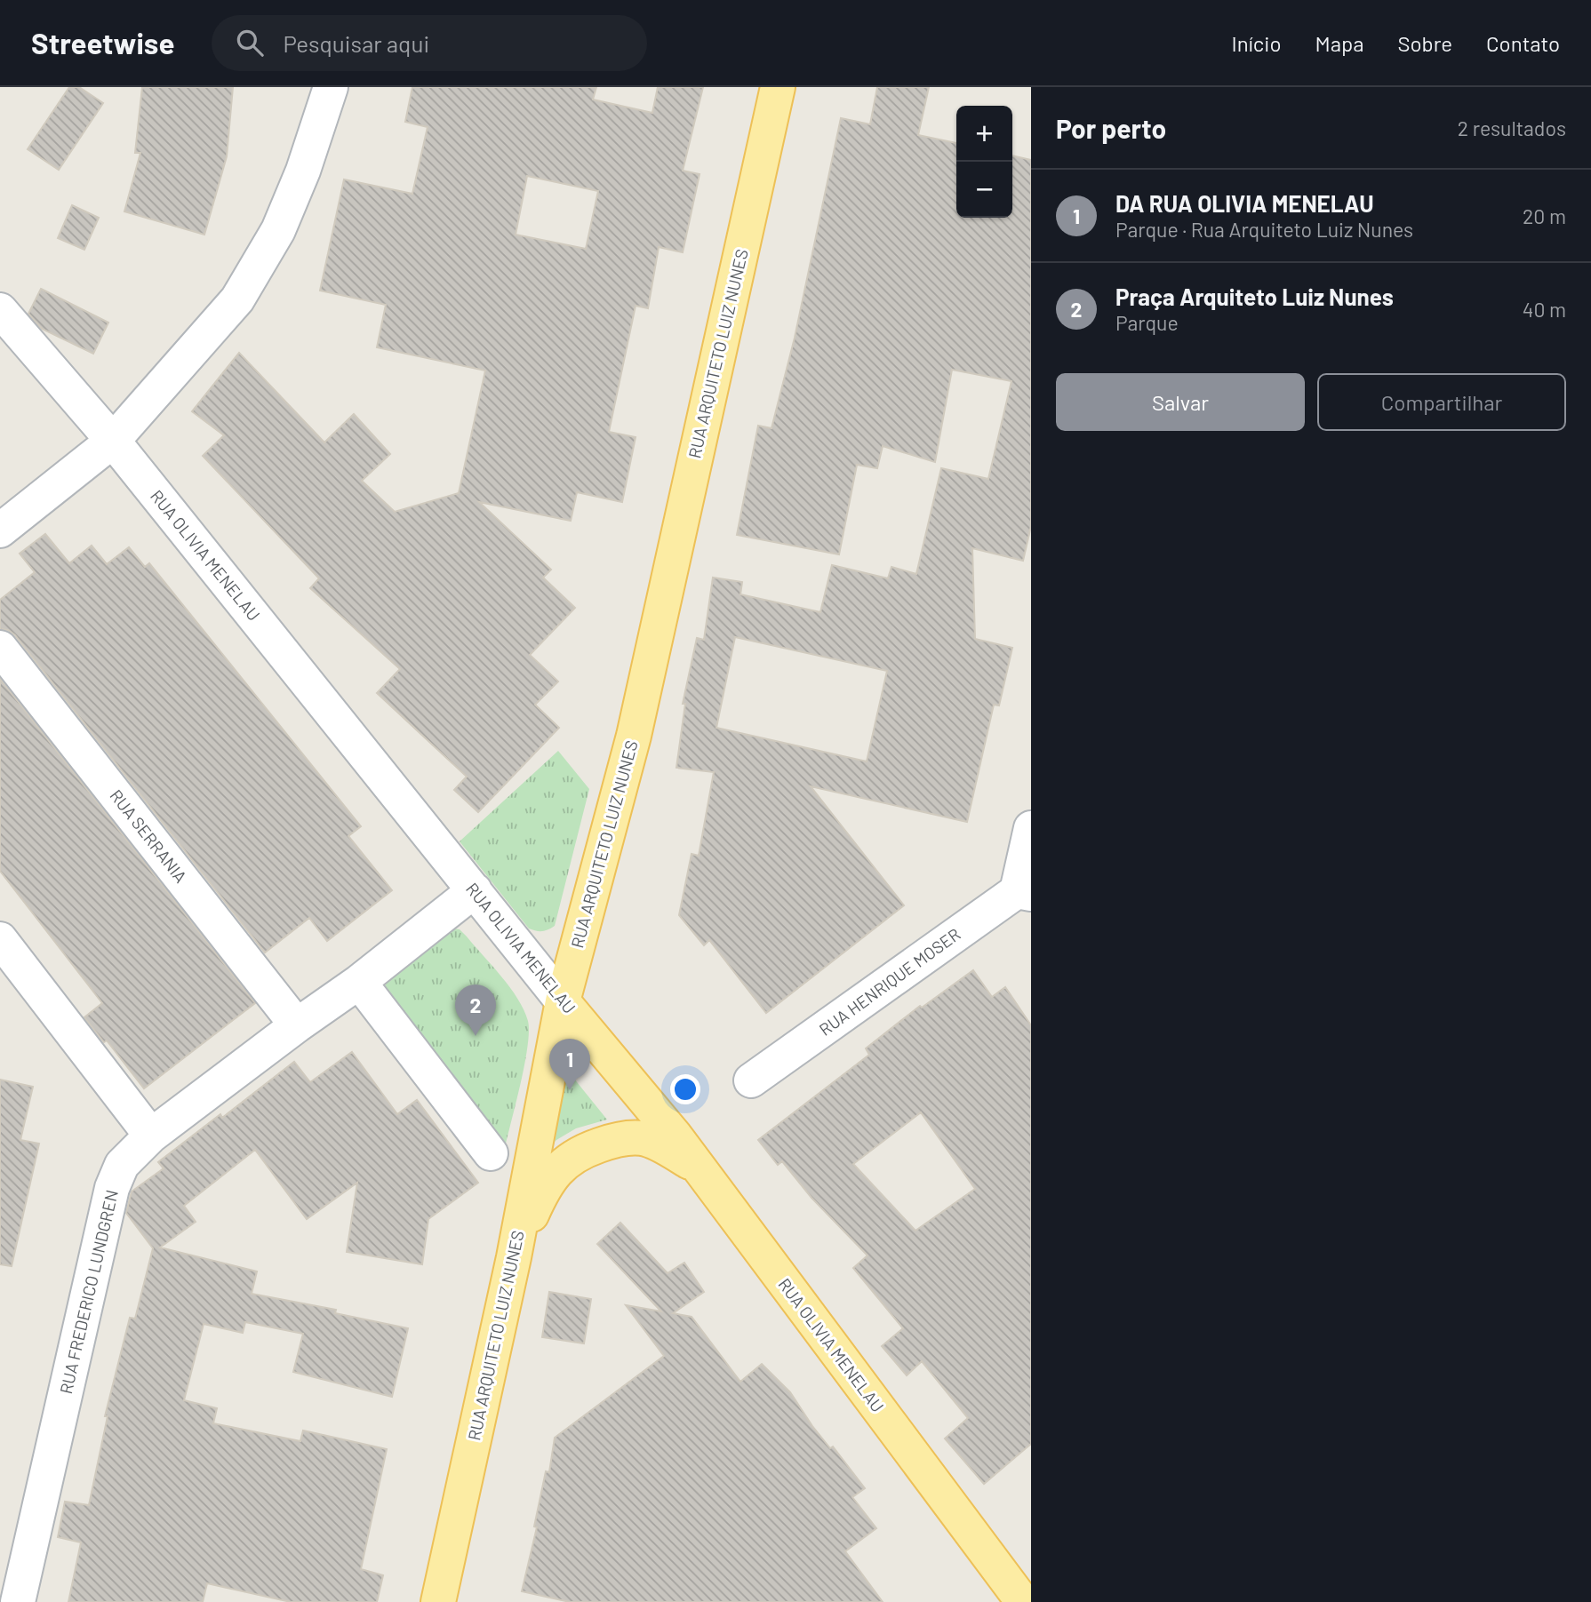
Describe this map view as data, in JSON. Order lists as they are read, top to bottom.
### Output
{
  "streets": {
    "main road": ["RUA ARQUITETO LUIZ NUNES", "RUA OLIVIA MENELAU"],
    "street": ["RUA SERRANIA", "RUA HENRIQUE MOSER", "RUA FREDERICO LUNDGREN"]
  },
  "crossings": [
    ["RUA ARQUITETO LUIZ NUNES", "RUA OLIVIA MENELAU"],
    ["RUA OLIVIA MENELAU", "RUA FREDERICO LUNDGREN"],
    ["RUA SERRANIA", "RUA FREDERICO LUNDGREN"]
  ],
  "page": {
    "header": "Streetwise",
    "search": "Pesquisar aqui",
    "nav": [
      "Início",
      "Mapa",
      "Sobre",
      "Contato"
    ],
    "heading": ["Por perto", "2 resultados"],
    "map_buttons": ["+", "−"],
    "list": [
      {
        "mark": "1",
        "name": "DA RUA OLIVIA MENELAU",
        "note": "Parque · Rua Arquiteto Luiz Nunes",
        "value": "20 m"
      },
      {
        "mark": "2",
        "name": "Praça Arquiteto Luiz Nunes",
        "note": "Parque",
        "value": "40 m"
      }
    ],
    "buttons": ["Salvar", "Compartilhar"],
    "pins": ["2", "1"]
  }
}
